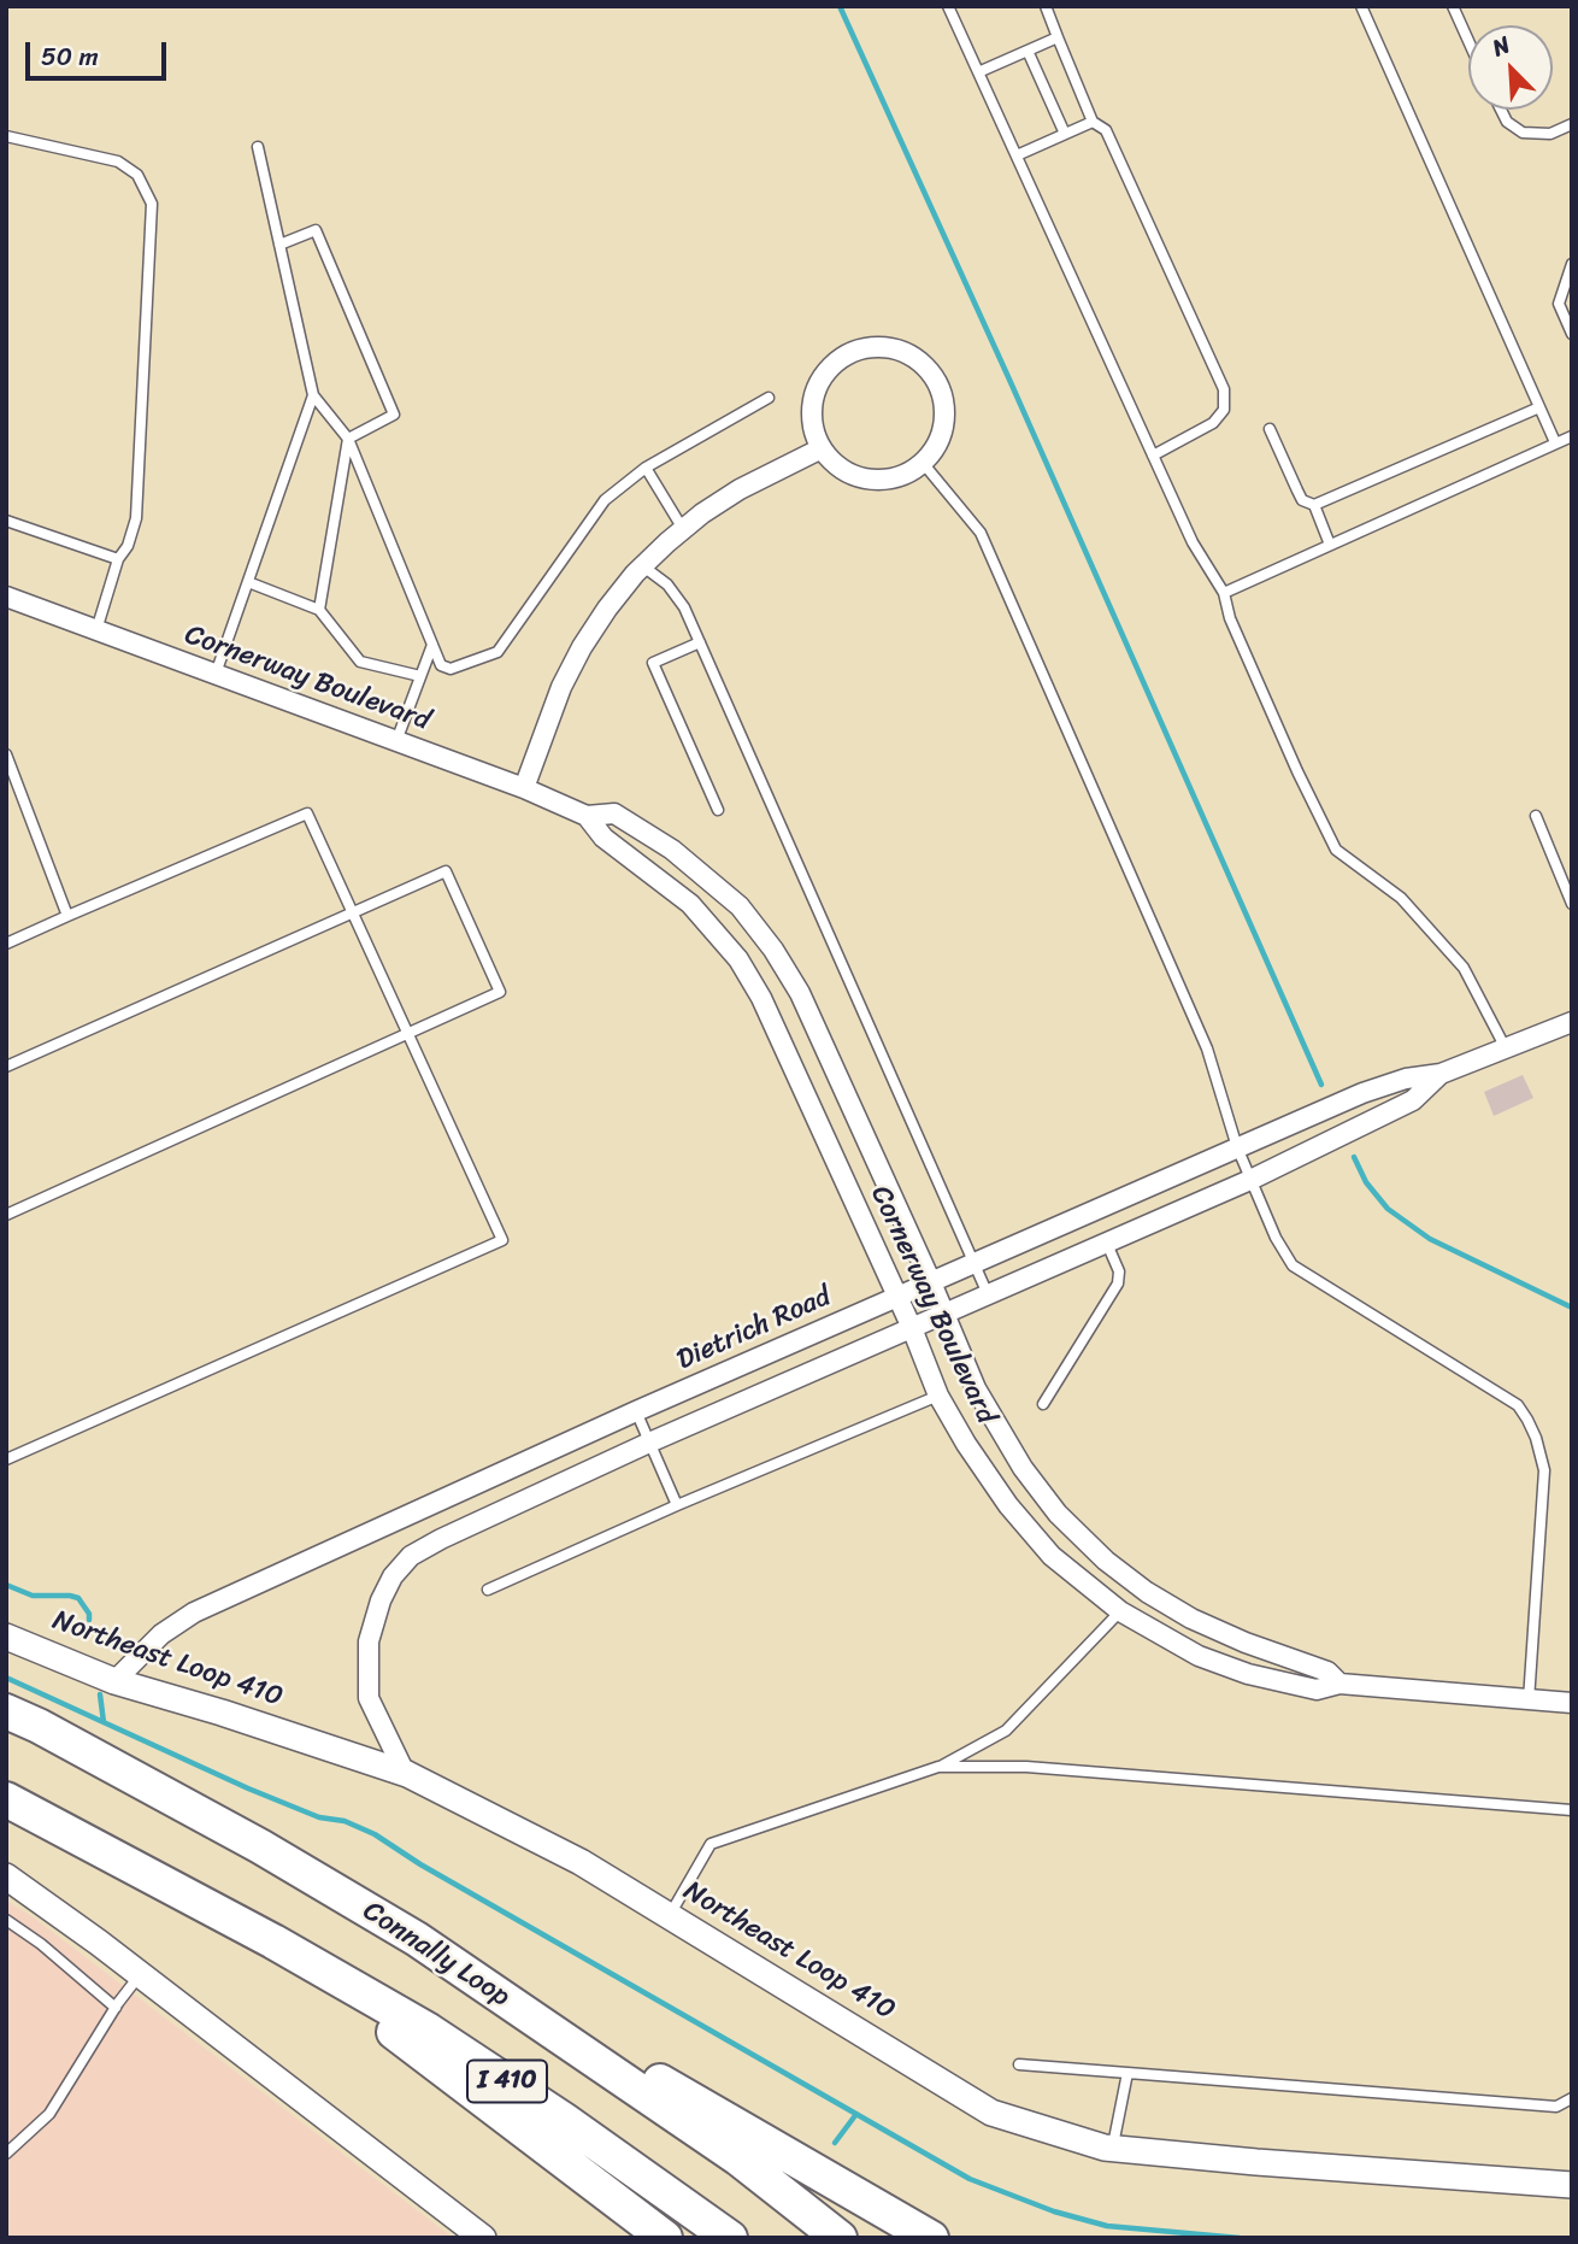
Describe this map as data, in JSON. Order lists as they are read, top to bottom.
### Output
{
  "streets": {
    "highway": ["Connally Loop", "I 410"],
    "main road": ["Northeast Loop 410"],
    "street": ["Cornerway Boulevard", "Dietrich Road"]
  },
  "crossings": [
    ["Cornerway Boulevard", "Dietrich Road"],
    ["Dietrich Road", "Northeast Loop 410"]
  ],
  "scale_bar": "50 m",
  "north": "top left"
}
